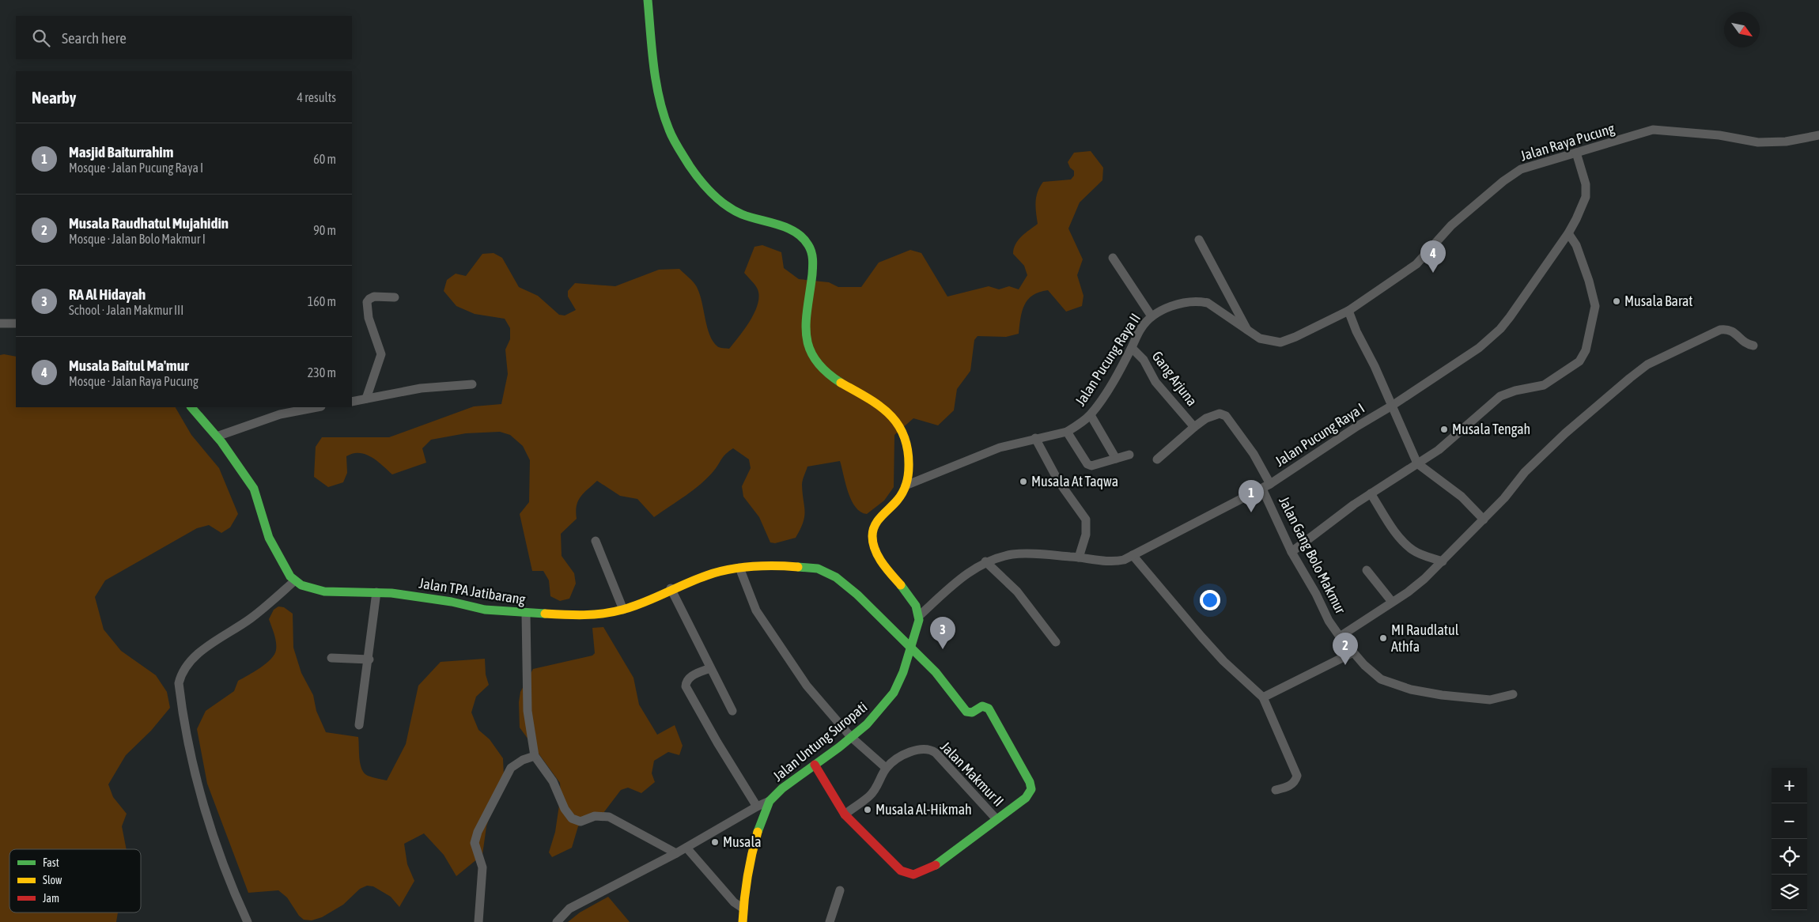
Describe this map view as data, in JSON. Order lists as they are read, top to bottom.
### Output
{
  "streets": {
    "street": [
      "Jalan Raya Pucung",
      "Jalan Pucung Raya II",
      "Gang Arjuna",
      "Jalan Pucung Raya I",
      "Jalan Gang Bolo Makmur",
      "Jalan TPA Jatibarang",
      "Jalan Untung Suropati",
      "Jalan Makmur II"
    ]
  },
  "crossings": [
    ["Jalan Raya Pucung", "Jalan Pucung Raya II"],
    ["Jalan Raya Pucung", "Jalan Pucung Raya I"],
    ["Jalan Pucung Raya II", "Gang Arjuna"],
    ["Gang Arjuna", "Jalan Pucung Raya I"],
    ["Gang Arjuna", "Jalan Gang Bolo Makmur"],
    ["Jalan Pucung Raya I", "Jalan Gang Bolo Makmur"],
    ["Jalan Pucung Raya I", "Jalan Untung Suropati"],
    ["Jalan TPA Jatibarang", "Jalan Untung Suropati"],
    ["Jalan TPA Jatibarang", "Jalan Makmur II"]
  ],
  "places": [
    "Musala Barat",
    "Musala Tengah",
    "Musala At Taqwa",
    "MI Raudlatul Athfa",
    "Musala Al-Hikmah",
    "Musala"
  ],
  "legend": ["Fast", "Slow", "Jam"],
  "north": "bottom right",
  "page": {
    "search": "Search here",
    "heading": ["Nearby", "4 results"],
    "list": [
      {
        "mark": "1",
        "name": "Masjid Baiturrahim",
        "note": "Mosque · Jalan Pucung Raya I",
        "value": "60 m"
      },
      {
        "mark": "2",
        "name": "Musala Raudhatul Mujahidin",
        "note": "Mosque · Jalan Bolo Makmur I",
        "value": "90 m"
      },
      {
        "mark": "3",
        "name": "RA Al Hidayah",
        "note": "School · Jalan Makmur III",
        "value": "160 m"
      },
      {
        "mark": "4",
        "name": "Musala Baitul Ma'mur",
        "note": "Mosque · Jalan Raya Pucung",
        "value": "230 m"
      }
    ],
    "pins": [
      "4",
      "1",
      "3",
      "2"
    ],
    "map_buttons": ["+", "−"]
  }
}
